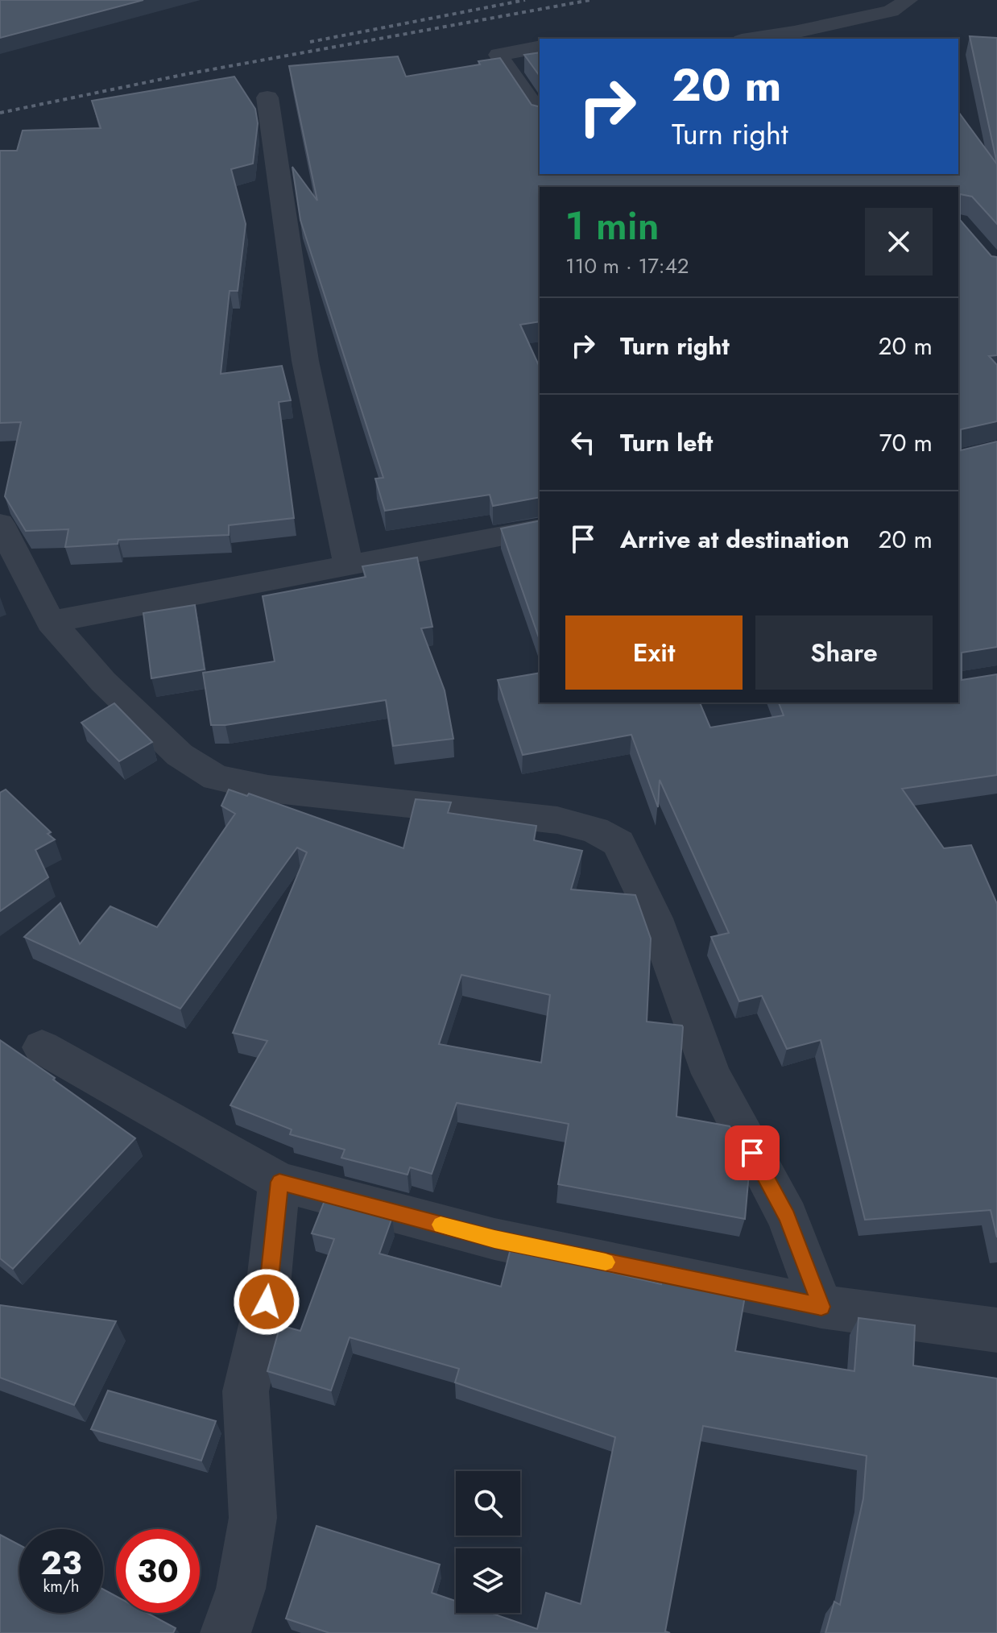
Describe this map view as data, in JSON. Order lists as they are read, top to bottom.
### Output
{
  "page": {
    "turn": ["20 m", "Turn right"],
    "heading": ["1 min", "110 m · 17:42"],
    "list": [
      {
        "name": "Turn right",
        "value": "20 m"
      },
      {
        "name": "Turn left",
        "value": "70 m"
      },
      {
        "name": "Arrive at destination",
        "value": "20 m"
      }
    ],
    "buttons": ["Exit", "Share"],
    "speed": "23 km/h",
    "limit": "30"
  }
}
